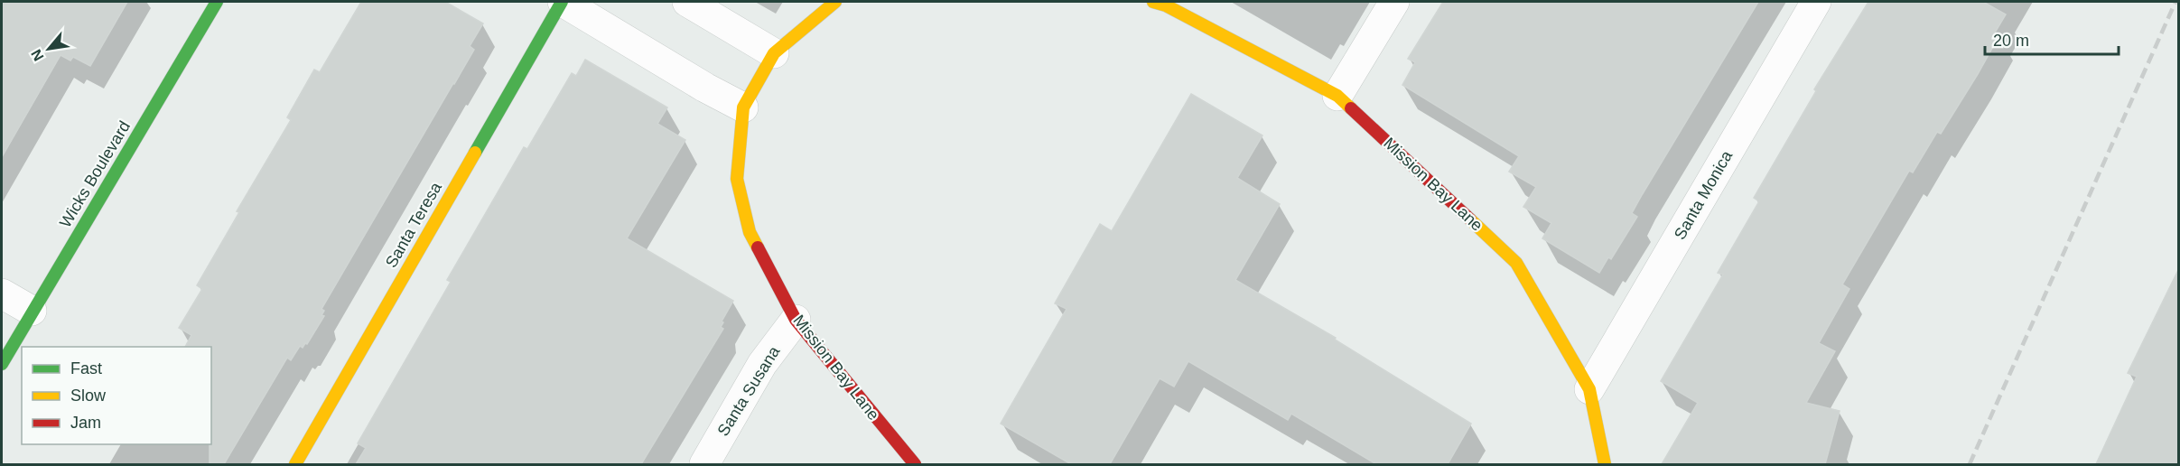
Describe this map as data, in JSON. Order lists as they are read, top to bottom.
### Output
{
  "streets": {
    "street": [
      "Wicks Boulevard",
      "Mission Bay Lane",
      "Santa Monica",
      "Santa Teresa",
      "Santa Susana"
    ]
  },
  "crossings": [
    ["Mission Bay Lane", "Santa Monica"],
    ["Mission Bay Lane", "Santa Susana"]
  ],
  "legend": ["Fast", "Slow", "Jam"],
  "scale_bar": "20 m",
  "north": "bottom left"
}
